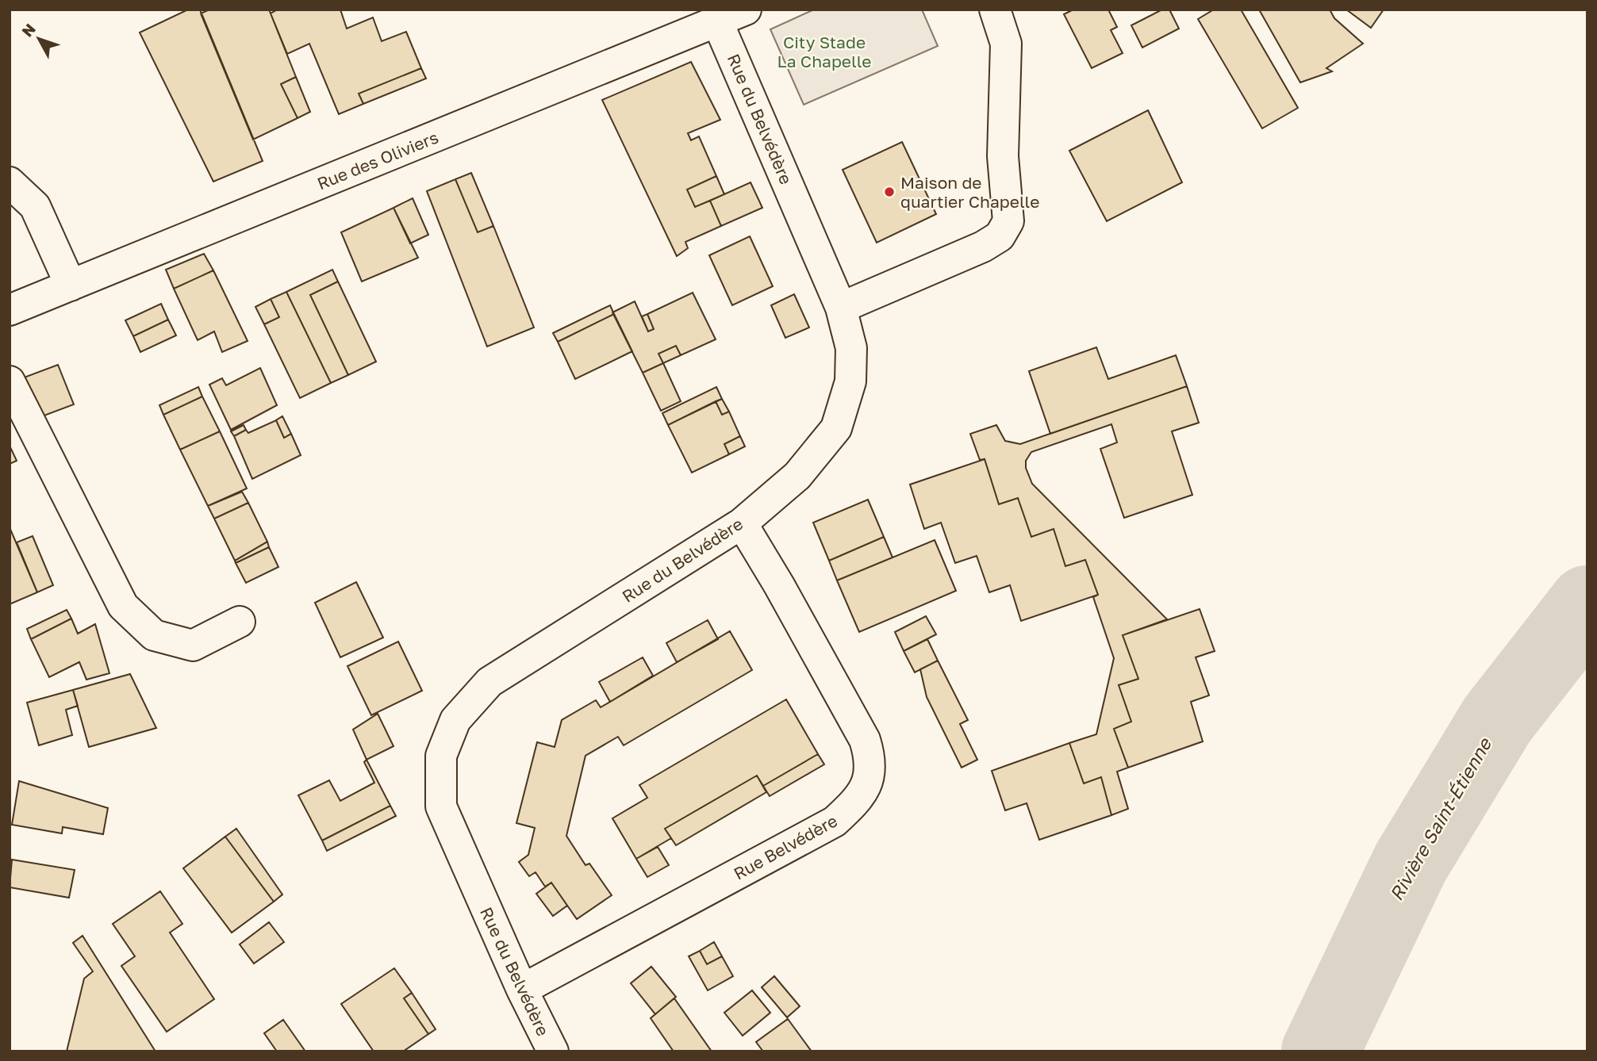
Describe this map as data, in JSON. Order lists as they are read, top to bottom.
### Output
{
  "streets": {
    "street": ["Rue du Belvédère", "Rue des Oliviers", "Rue Belvédère"]
  },
  "crossings": [
    ["Rue du Belvédère", "Rue des Oliviers"],
    ["Rue du Belvédère", "Rue Belvédère"]
  ],
  "water": ["Rivière Saint-Étienne"],
  "parks": ["City Stade La Chapelle"],
  "places": ["Maison de quartier Chapelle"],
  "north": "top left"
}
